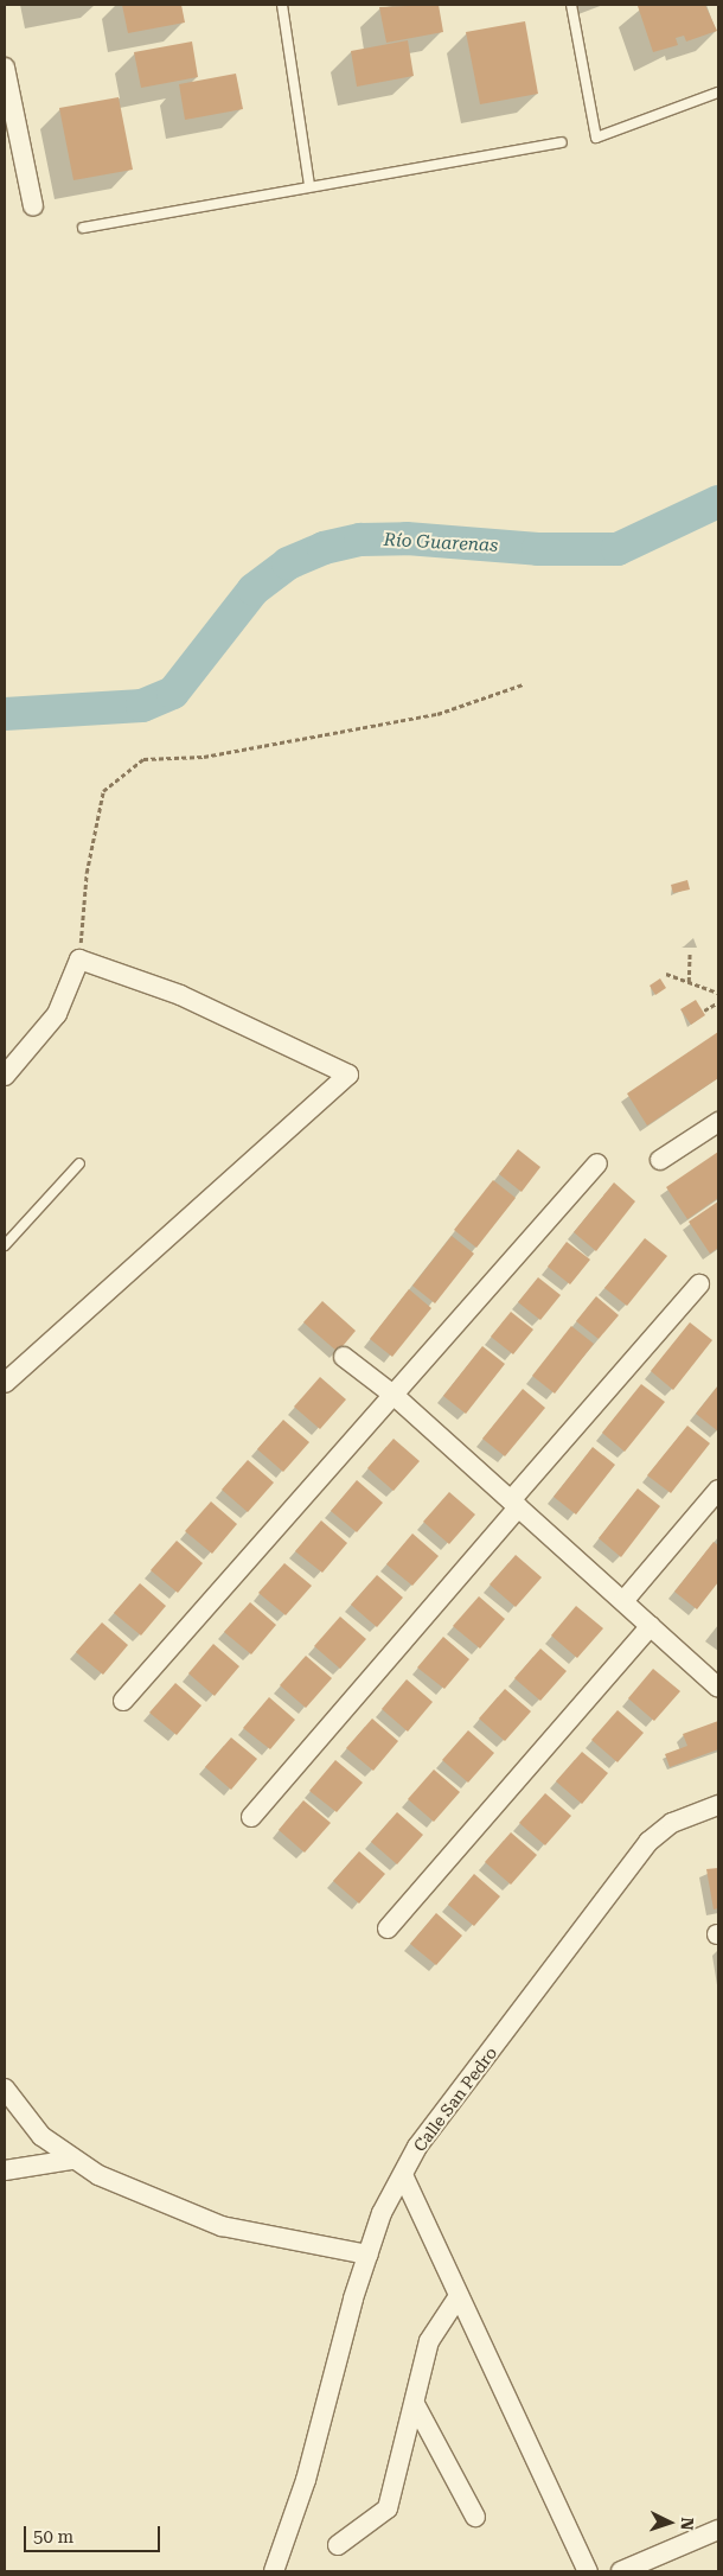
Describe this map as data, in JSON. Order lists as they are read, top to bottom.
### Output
{
  "streets": {
    "street": ["Calle San Pedro"]
  },
  "water": ["Río Guarenas"],
  "scale_bar": "50 m",
  "north": "right"
}
